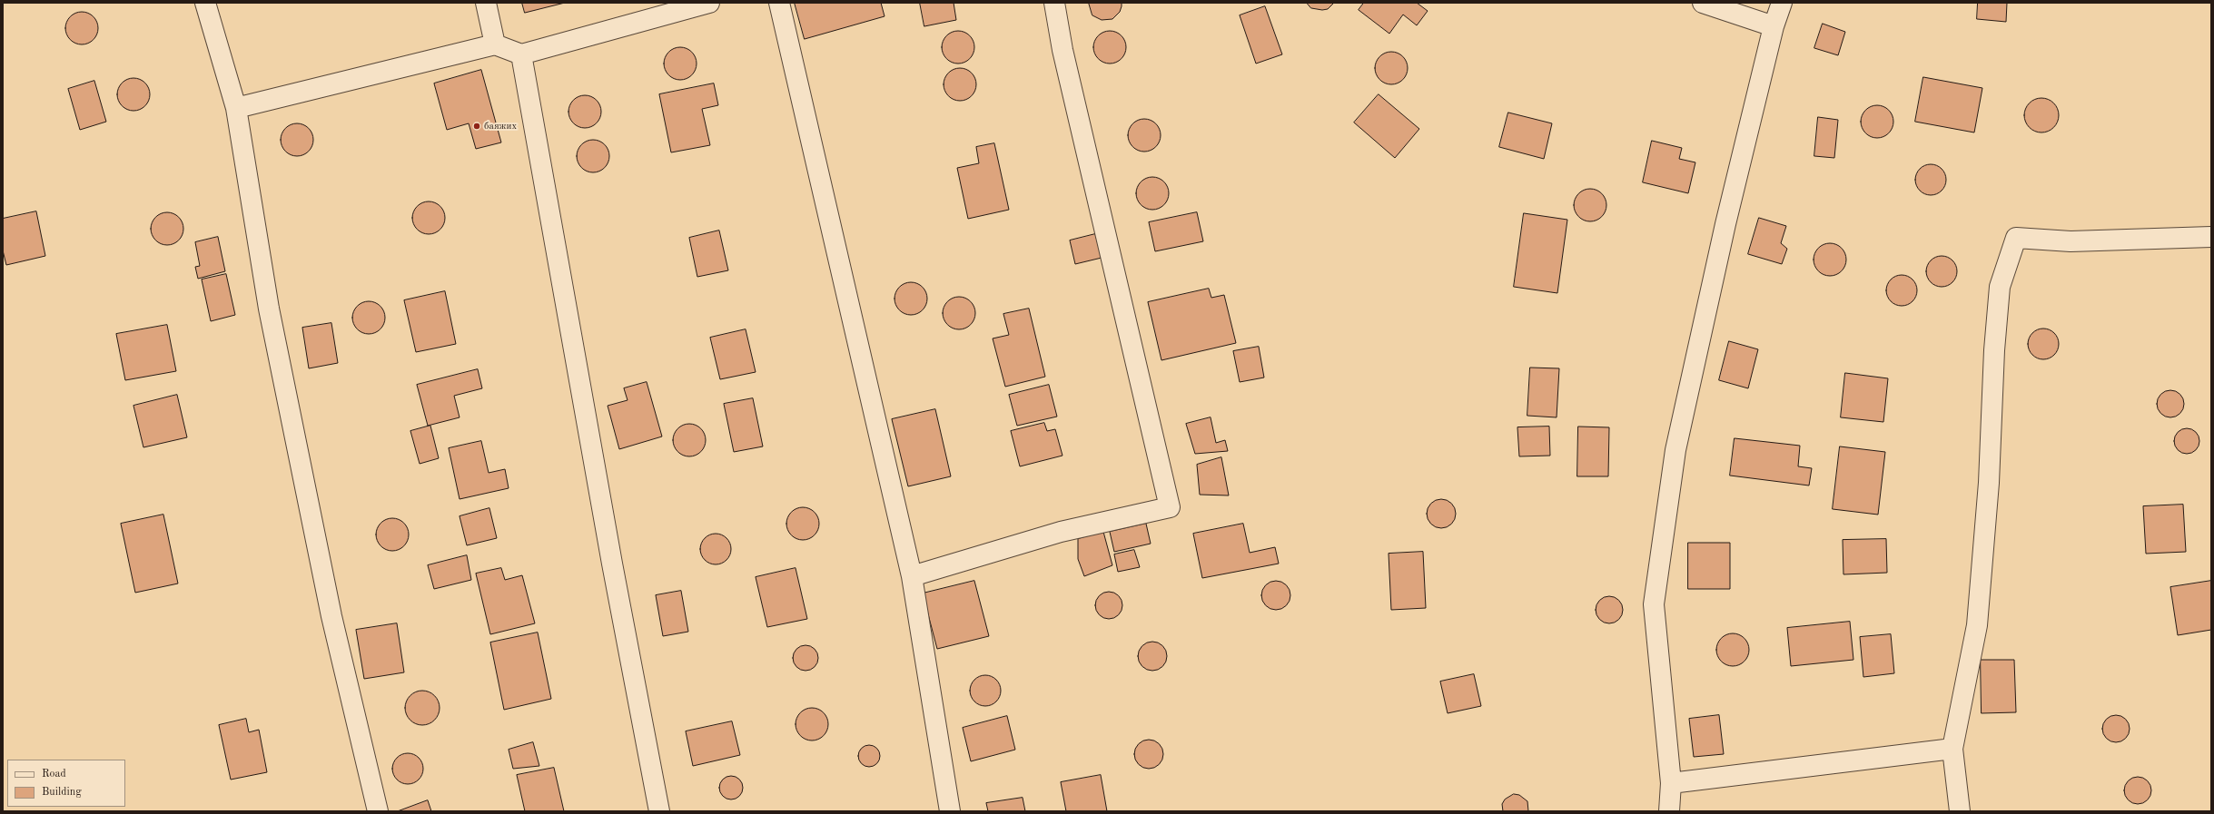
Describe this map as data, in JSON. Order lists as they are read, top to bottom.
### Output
{
  "places": ["баяжих"],
  "legend": ["Road", "Building"]
}
